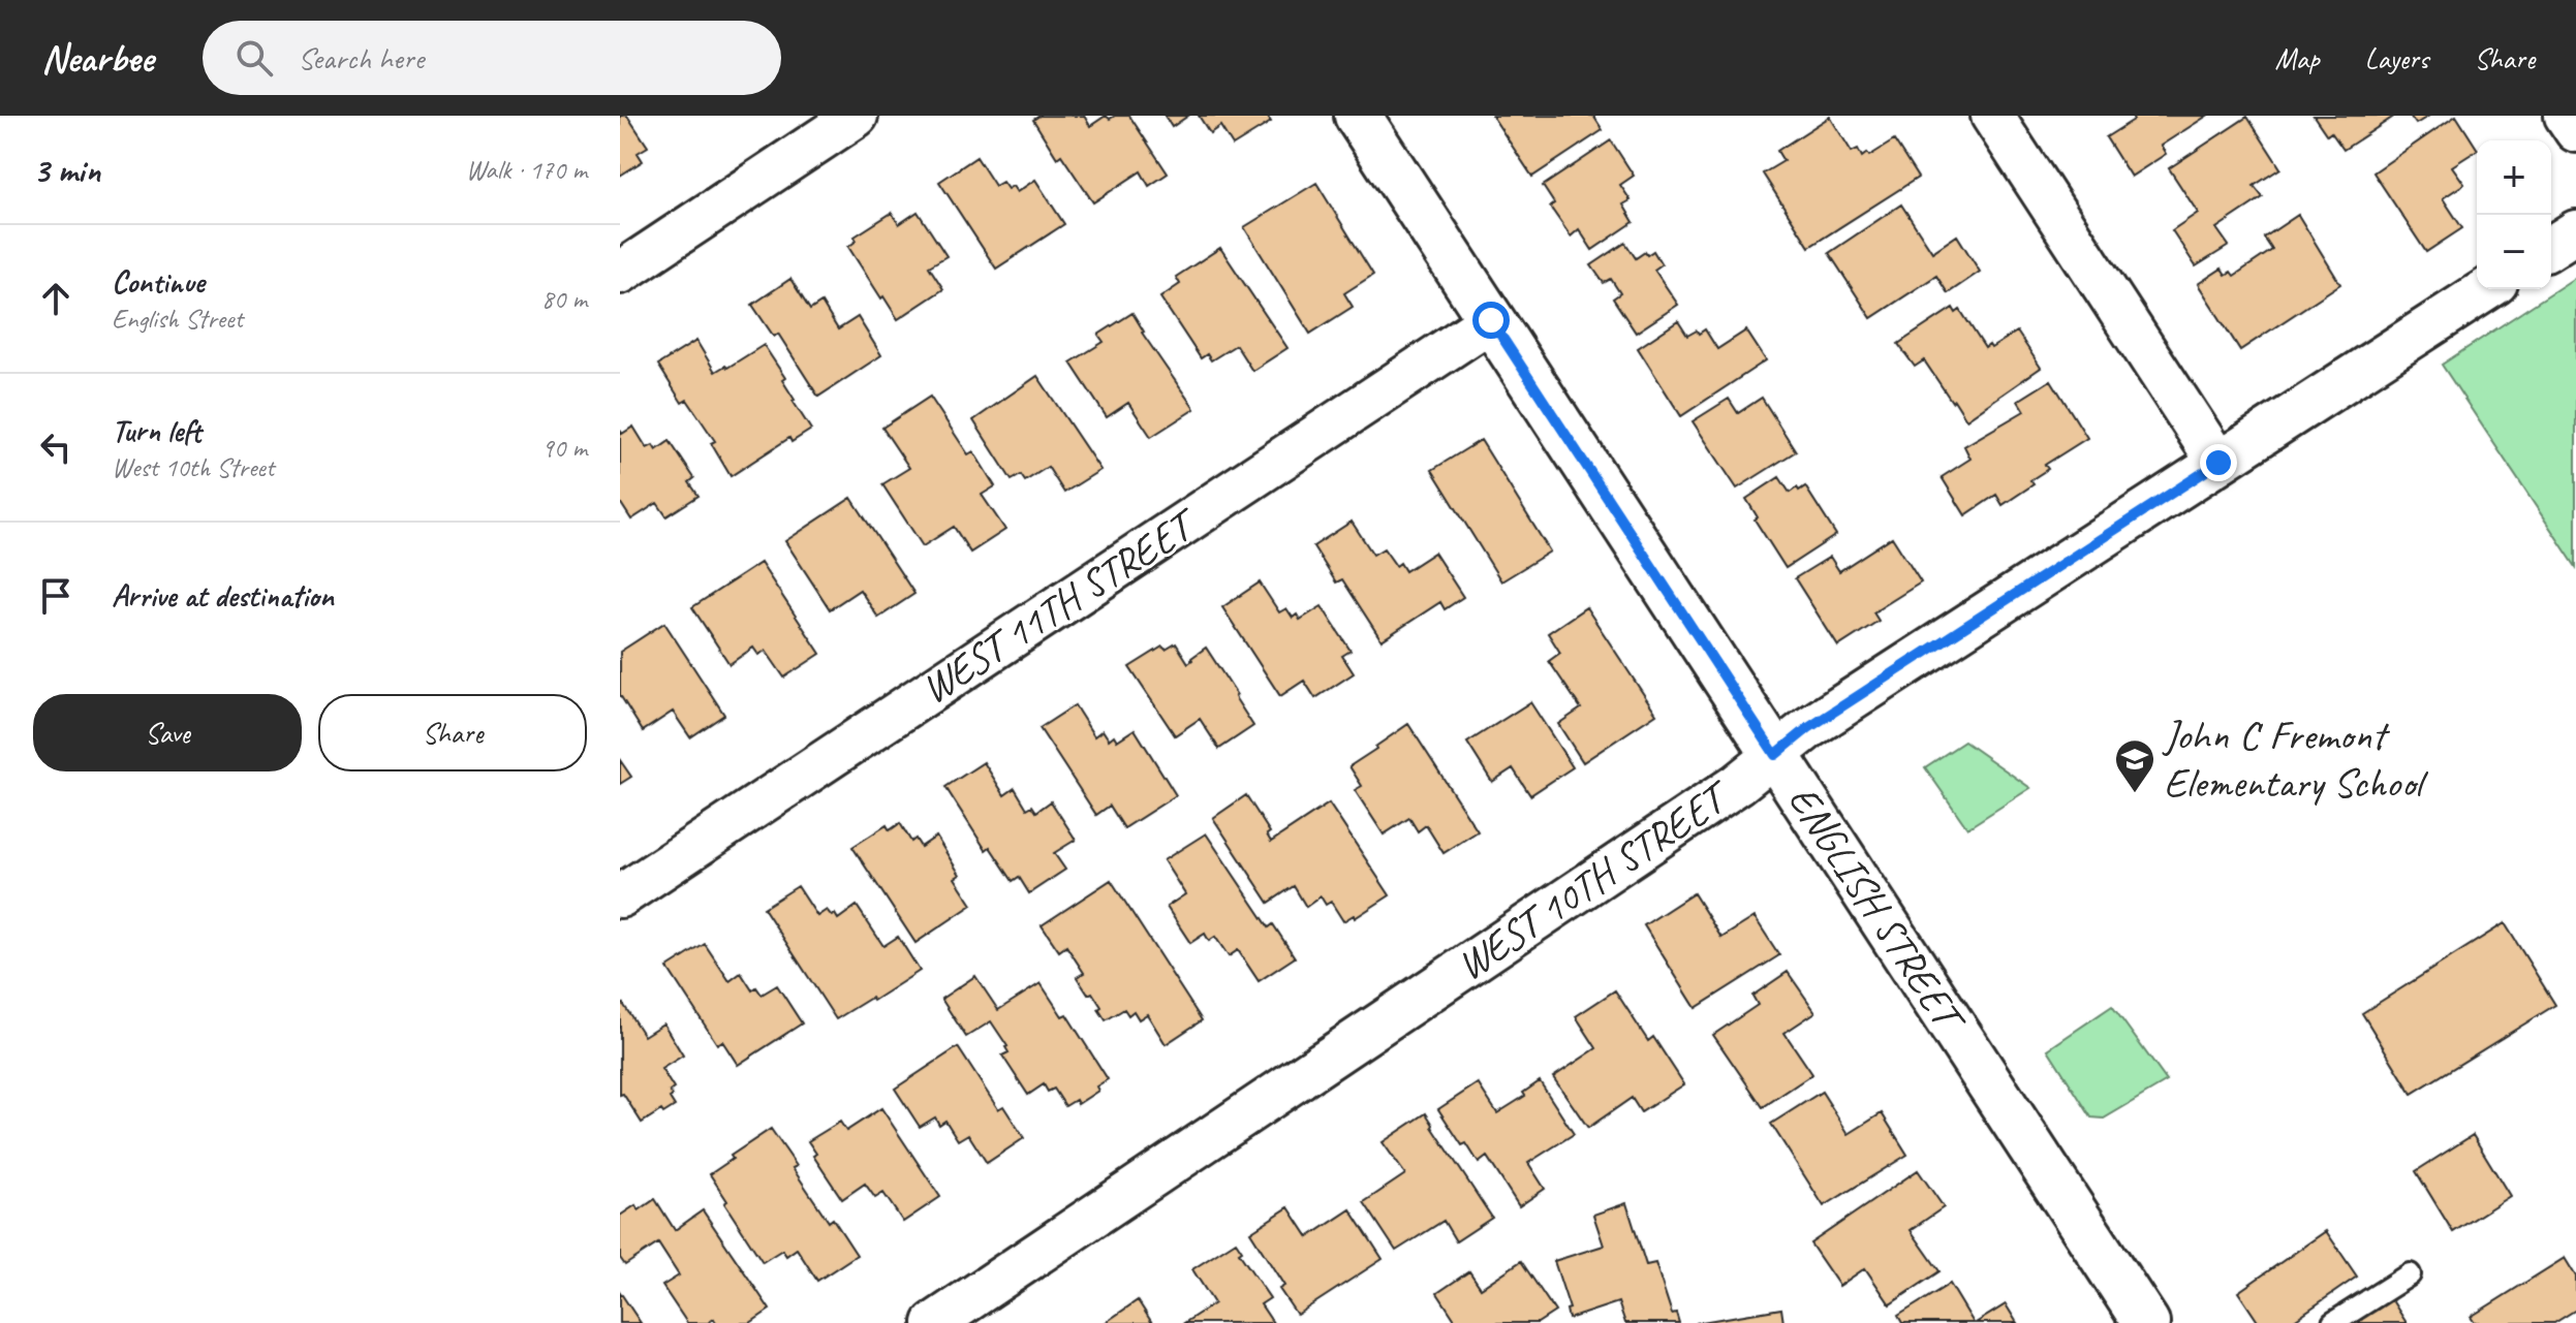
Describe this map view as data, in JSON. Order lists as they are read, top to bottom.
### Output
{
  "streets": {
    "street": ["WEST 11TH STREET", "WEST 10TH STREET", "ENGLISH STREET"]
  },
  "crossings": [
    ["WEST 11TH STREET", "ENGLISH STREET"],
    ["WEST 10TH STREET", "ENGLISH STREET"]
  ],
  "places": {
    "school or university": ["John C Fremont Elementary School"]
  },
  "page": {
    "header": "Nearbee",
    "search": "Search here",
    "nav": ["Map", "Layers", "Share"],
    "heading": ["3 min", "Walk · 170 m"],
    "map_buttons": ["+", "−"],
    "list": [
      ["Continue", "English Street", "80 m"],
      ["Turn left", "West 10th Street", "90 m"],
      "Arrive at destination"
    ],
    "buttons": ["Save", "Share"]
  }
}
